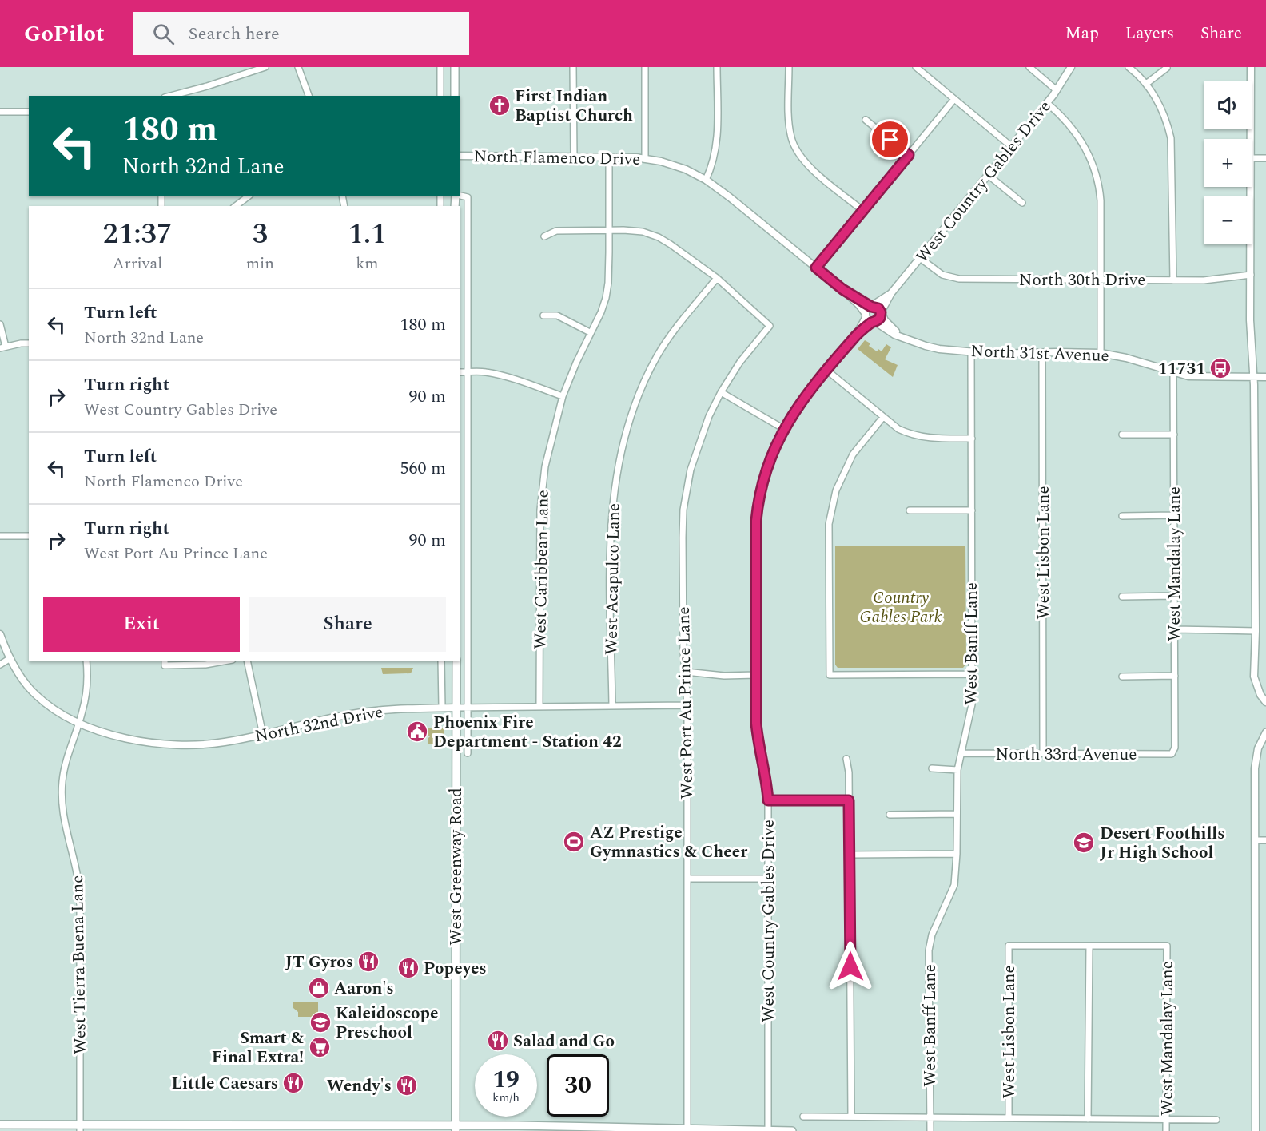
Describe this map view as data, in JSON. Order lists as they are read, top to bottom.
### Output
{
  "streets": {
    "main road": ["West Greenway Road"],
    "street": [
      "North Flamenco Drive",
      "West Country Gables Drive",
      "North 30th Drive",
      "North 31st Avenue",
      "West Lisbon Lane",
      "West Mandalay Lane",
      "West Caribbean Lane",
      "West Acapulco Lane",
      "West Banff Lane",
      "West Port Au Prince Lane",
      "North 32nd Drive",
      "North 33rd Avenue",
      "West Tierra Buena Lane"
    ]
  },
  "crossings": [
    ["North Flamenco Drive", "West Country Gables Drive"],
    ["North Flamenco Drive", "North 31st Avenue"],
    ["North Flamenco Drive", "West Caribbean Lane"],
    ["West Country Gables Drive", "North 30th Drive"],
    ["North 31st Avenue", "West Lisbon Lane"],
    ["North 31st Avenue", "West Mandalay Lane"],
    ["North 31st Avenue", "West Banff Lane"],
    ["West Lisbon Lane", "West Mandalay Lane"],
    ["West Lisbon Lane", "North 33rd Avenue"],
    ["West Mandalay Lane", "North 33rd Avenue"],
    ["West Caribbean Lane", "North 32nd Drive"],
    ["West Acapulco Lane", "West Port Au Prince Lane"],
    ["West Acapulco Lane", "North 32nd Drive"],
    ["West Banff Lane", "North 33rd Avenue"],
    ["West Port Au Prince Lane", "North 32nd Drive"],
    ["North 32nd Drive", "West Greenway Road"],
    ["North 32nd Drive", "West Tierra Buena Lane"]
  ],
  "parks": ["Country Gables Park"],
  "places": {
    "church": ["First Indian Baptist Church"],
    "bus stop": ["11731"],
    "public building": ["Phoenix Fire Department - Station 42"],
    "sports": ["AZ Prestige Gymnastics & Cheer"],
    "school or university": ["Desert Foothills Jr High School", "Kaleidoscope Preschool"],
    "restaurant": [
      "JT Gyros",
      "Popeyes",
      "Salad and Go",
      "Little Caesars",
      "Wendy's"
    ],
    "shop": ["Aaron's"],
    "supermarket": ["Smart & Final Extra!"]
  },
  "page": {
    "header": "GoPilot",
    "search": "Search here",
    "nav": ["Map", "Layers", "Share"],
    "map_buttons": ["+", "−"],
    "turn": ["180 m", "North 32nd Lane"],
    "eta": [
      "21:37",
      "Arrival",
      "3",
      "min",
      "1.1",
      "km"
    ],
    "list": [
      {
        "name": "Turn left",
        "note": "North 32nd Lane",
        "value": "180 m"
      },
      {
        "name": "Turn right",
        "note": "West Country Gables Drive",
        "value": "90 m"
      },
      {
        "name": "Turn left",
        "note": "North Flamenco Drive",
        "value": "560 m"
      },
      {
        "name": "Turn right",
        "note": "West Port Au Prince Lane",
        "value": "90 m"
      }
    ],
    "buttons": ["Exit", "Share"],
    "speed": "19 km/h",
    "limit": "30"
  }
}
